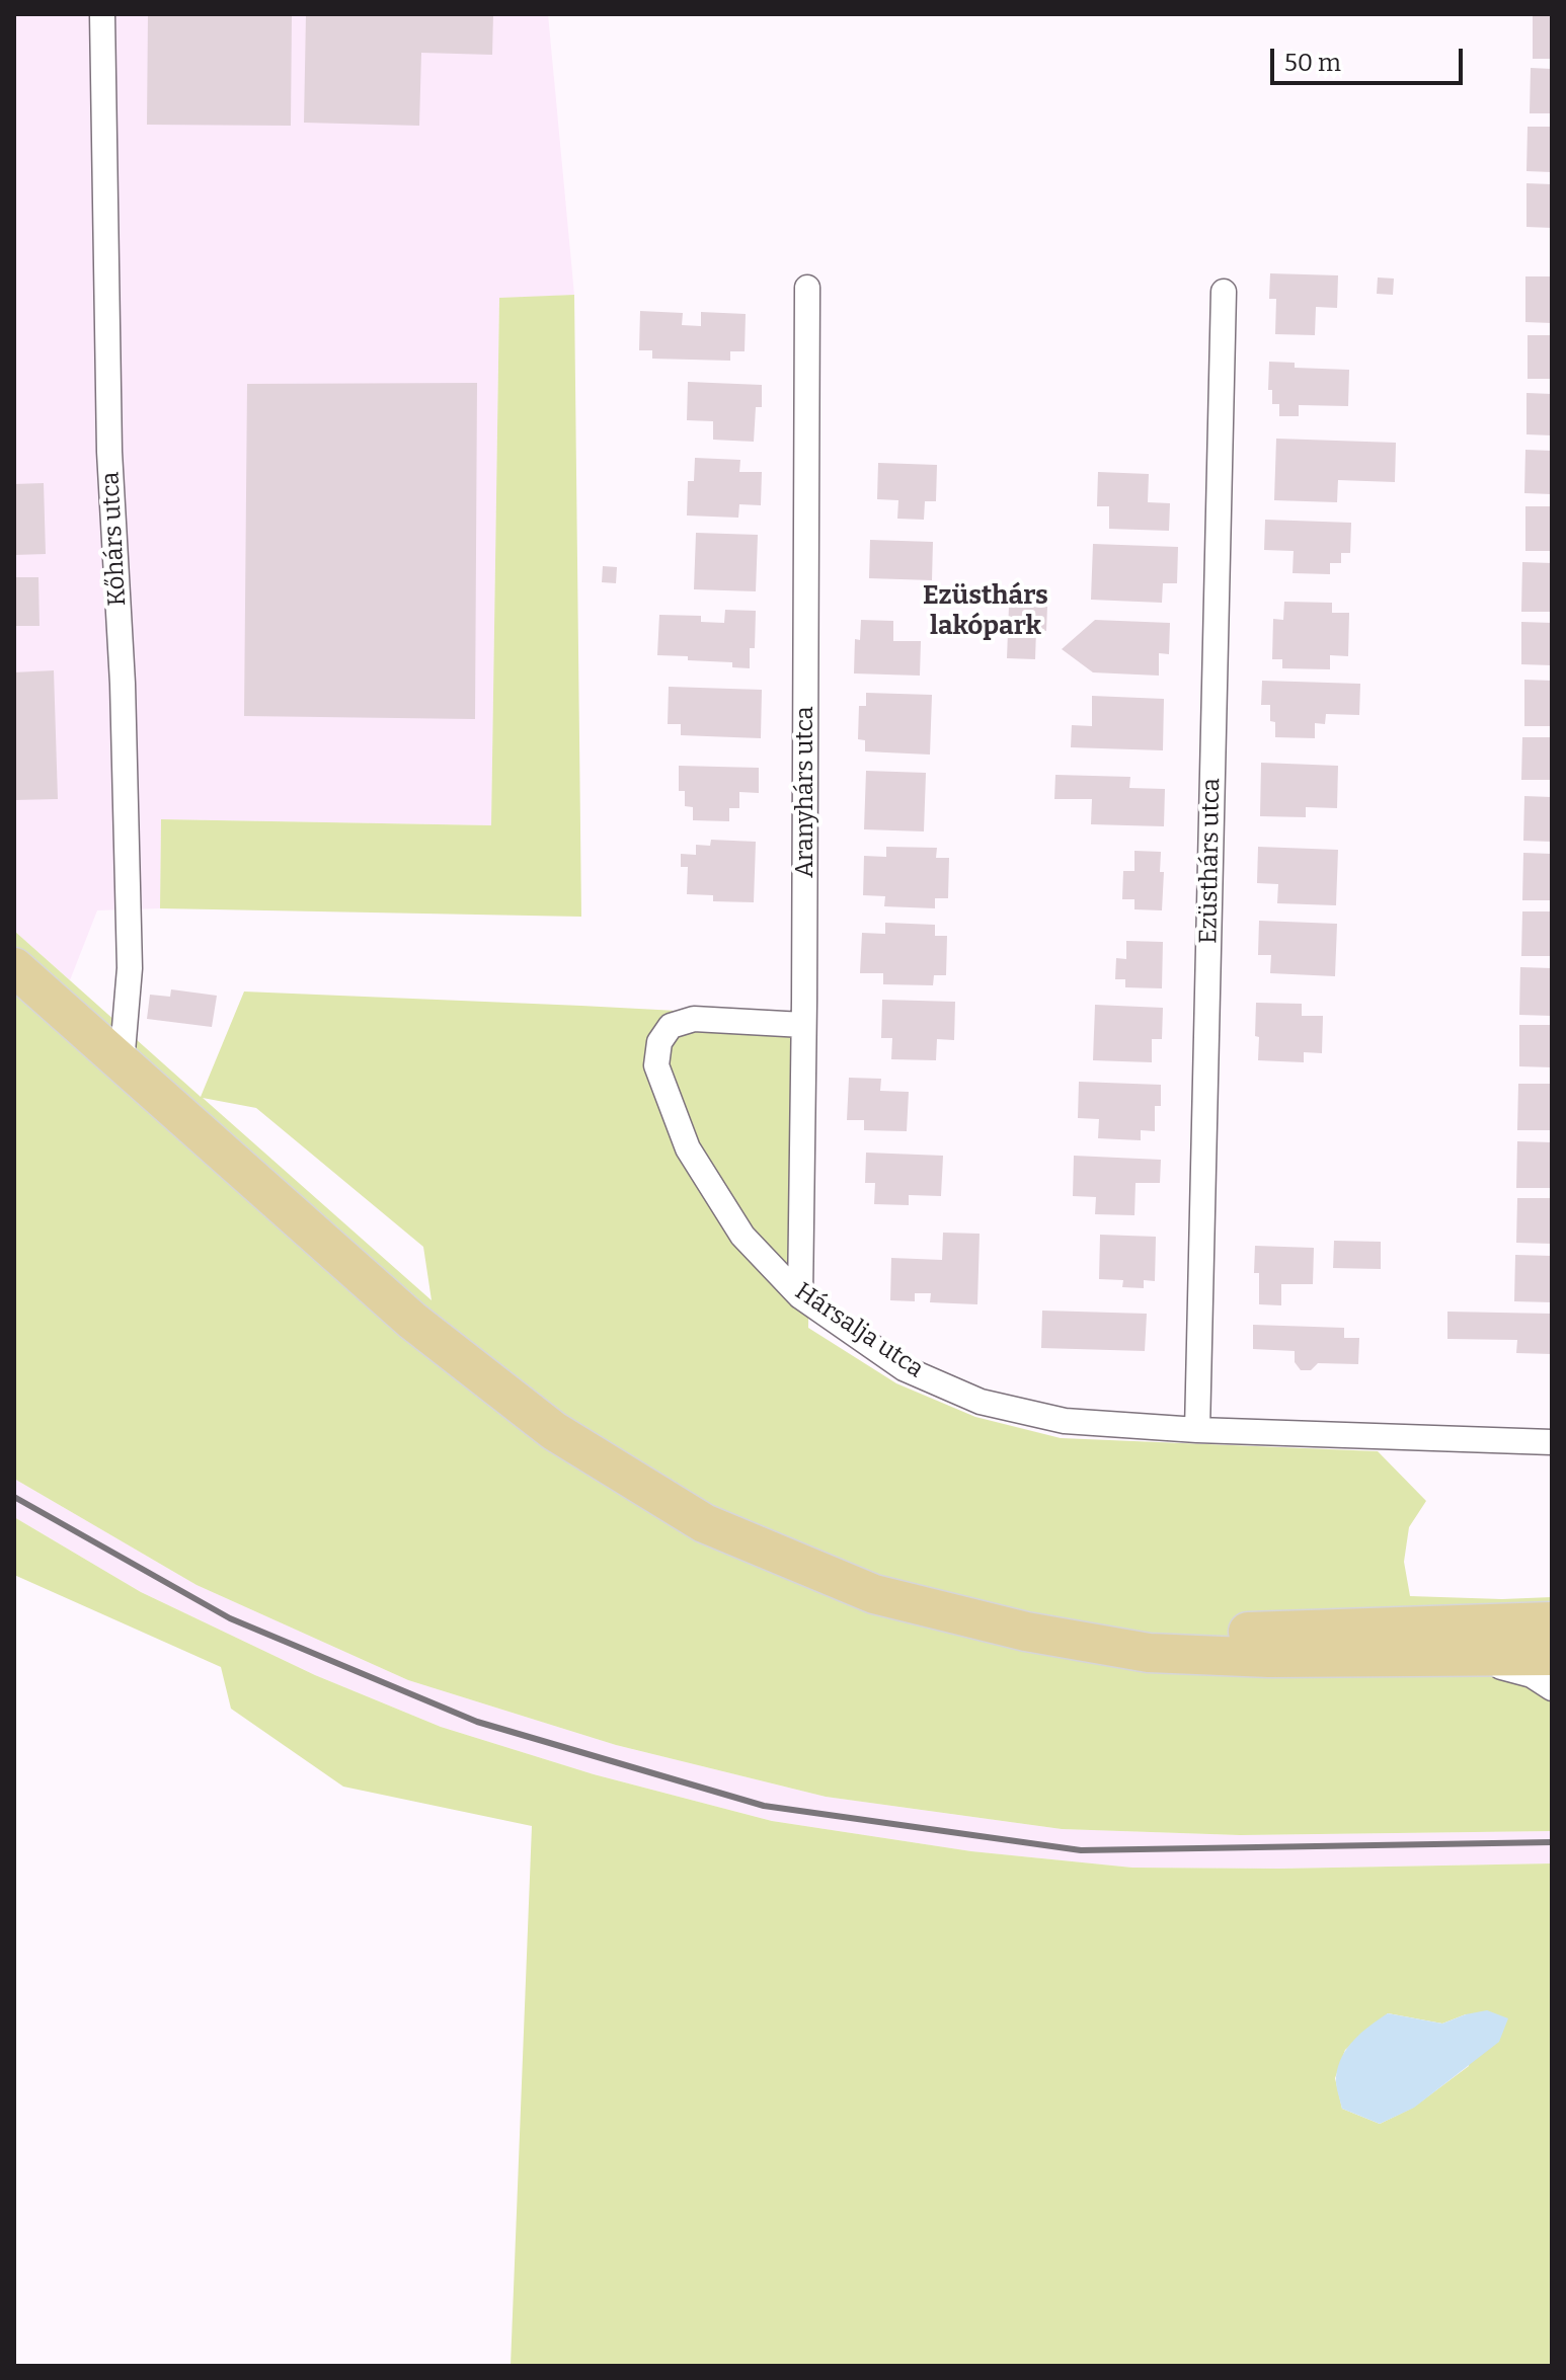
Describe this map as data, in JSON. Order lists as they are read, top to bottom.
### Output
{
  "streets": {
    "street": [
      "Kőhárs utca",
      "Aranyhárs utca",
      "Ezüsthárs utca",
      "Hársalja utca"
    ]
  },
  "crossings": [
    ["Aranyhárs utca", "Hársalja utca"],
    ["Ezüsthárs utca", "Hársalja utca"]
  ],
  "districts": ["Ezüsthárs lakópark"],
  "scale_bar": "50 m"
}
